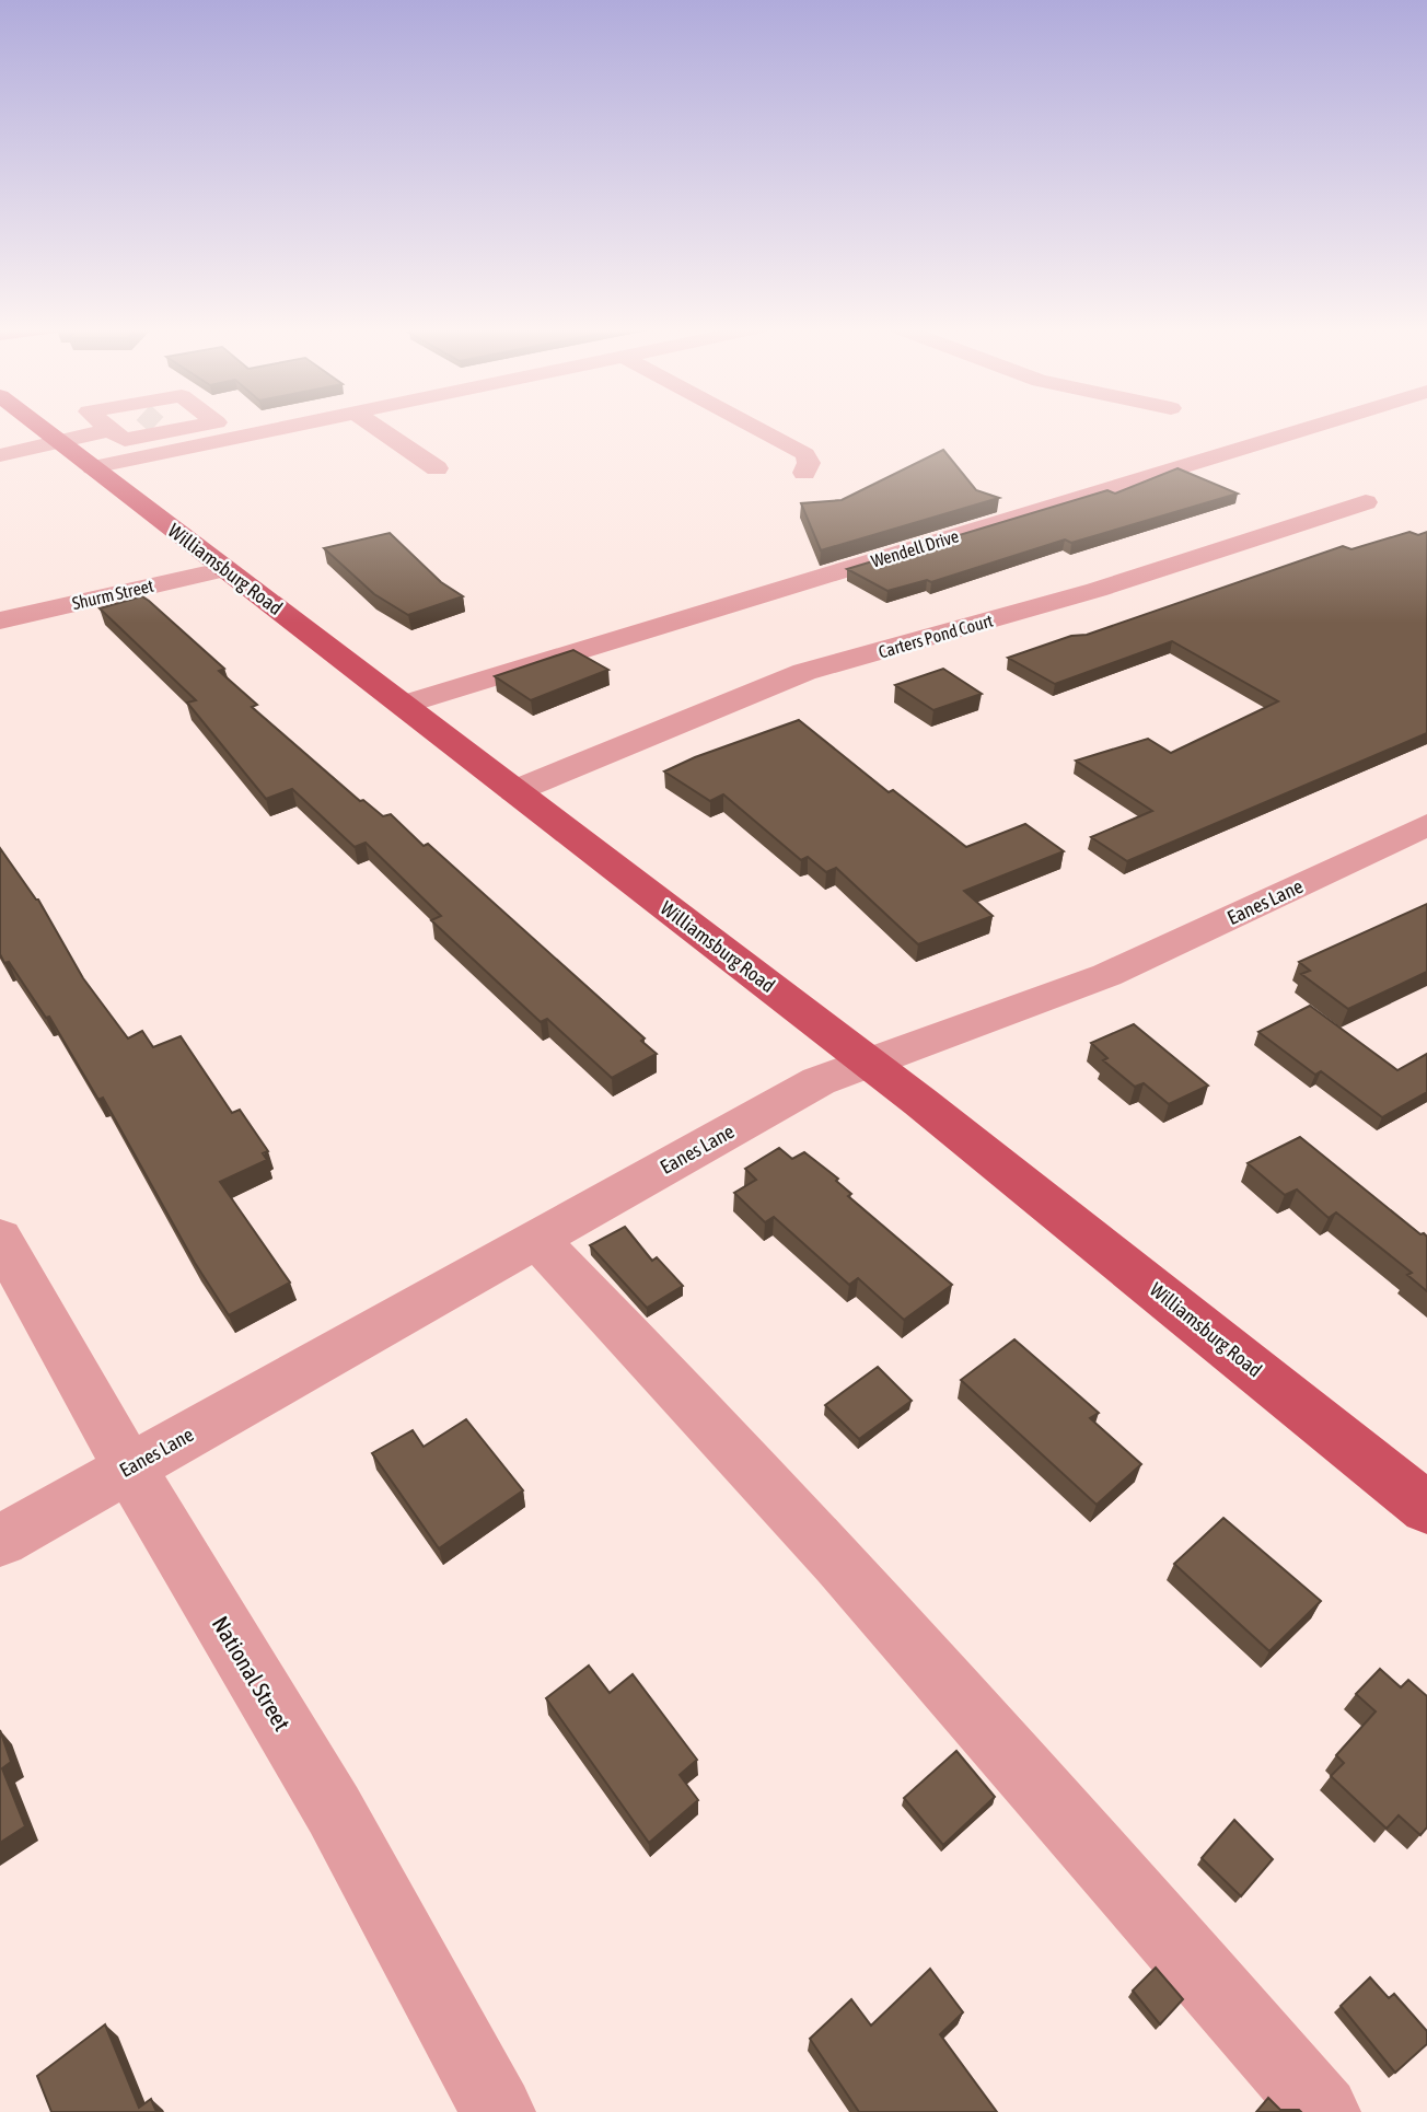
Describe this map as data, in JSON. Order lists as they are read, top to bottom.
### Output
{
  "streets": {
    "main road": ["Williamsburg Road"],
    "street": [
      "Wendell Drive",
      "Shurm Street",
      "Carters Pond Court",
      "Eanes Lane",
      "National Street"
    ]
  },
  "crossings": [
    ["Wendell Drive", "Williamsburg Road"],
    ["Williamsburg Road", "Shurm Street"],
    ["Williamsburg Road", "Carters Pond Court"],
    ["Williamsburg Road", "Eanes Lane"],
    ["Eanes Lane", "National Street"]
  ]
}
